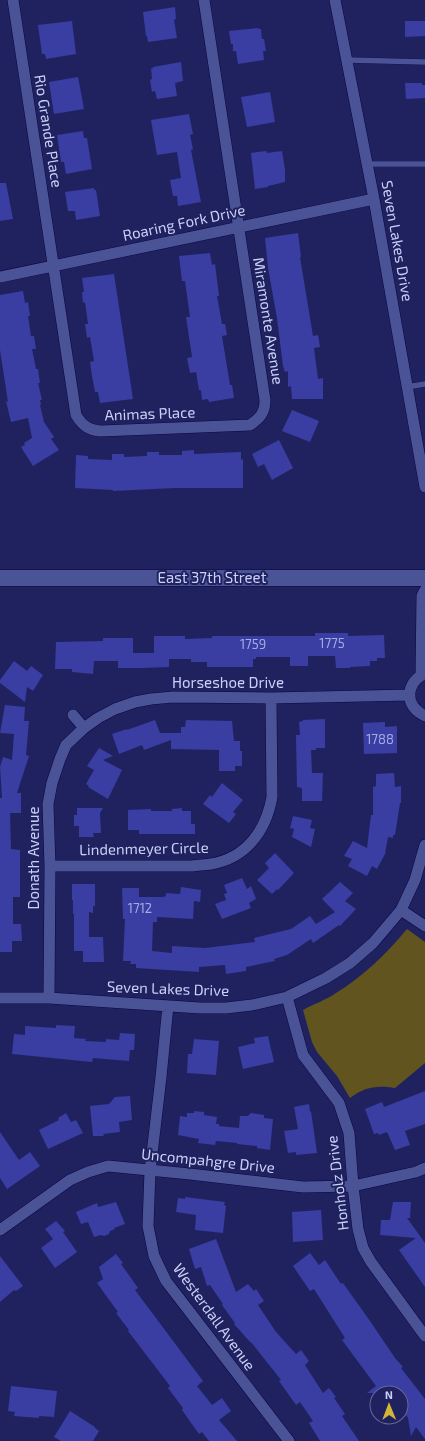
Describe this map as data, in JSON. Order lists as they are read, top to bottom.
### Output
{
  "streets": {
    "main road": ["East 37th Street"],
    "street": [
      "Rio Grande Place",
      "Roaring Fork Drive",
      "Seven Lakes Drive",
      "Miramonte Avenue",
      "Animas Place",
      "Horseshoe Drive",
      "Lindenmeyer Circle",
      "Donath Avenue",
      "Uncompahgre Drive",
      "Honholz Drive",
      "Westerdall Avenue"
    ]
  },
  "crossings": [
    ["Rio Grande Place", "Roaring Fork Drive"],
    ["Rio Grande Place", "Animas Place"],
    ["Roaring Fork Drive", "Seven Lakes Drive"],
    ["Roaring Fork Drive", "Miramonte Avenue"],
    ["Roaring Fork Drive", "Animas Place"],
    ["Seven Lakes Drive", "Donath Avenue"],
    ["Seven Lakes Drive", "Honholz Drive"],
    ["Seven Lakes Drive", "Westerdall Avenue"],
    ["Miramonte Avenue", "Animas Place"],
    ["Horseshoe Drive", "Lindenmeyer Circle"],
    ["Horseshoe Drive", "Donath Avenue"],
    ["Lindenmeyer Circle", "Donath Avenue"],
    ["Uncompahgre Drive", "Honholz Drive"],
    ["Uncompahgre Drive", "Westerdall Avenue"]
  ],
  "house_numbers": [
    "1775",
    "1759",
    "1788",
    "1712"
  ],
  "north": "top"
}
